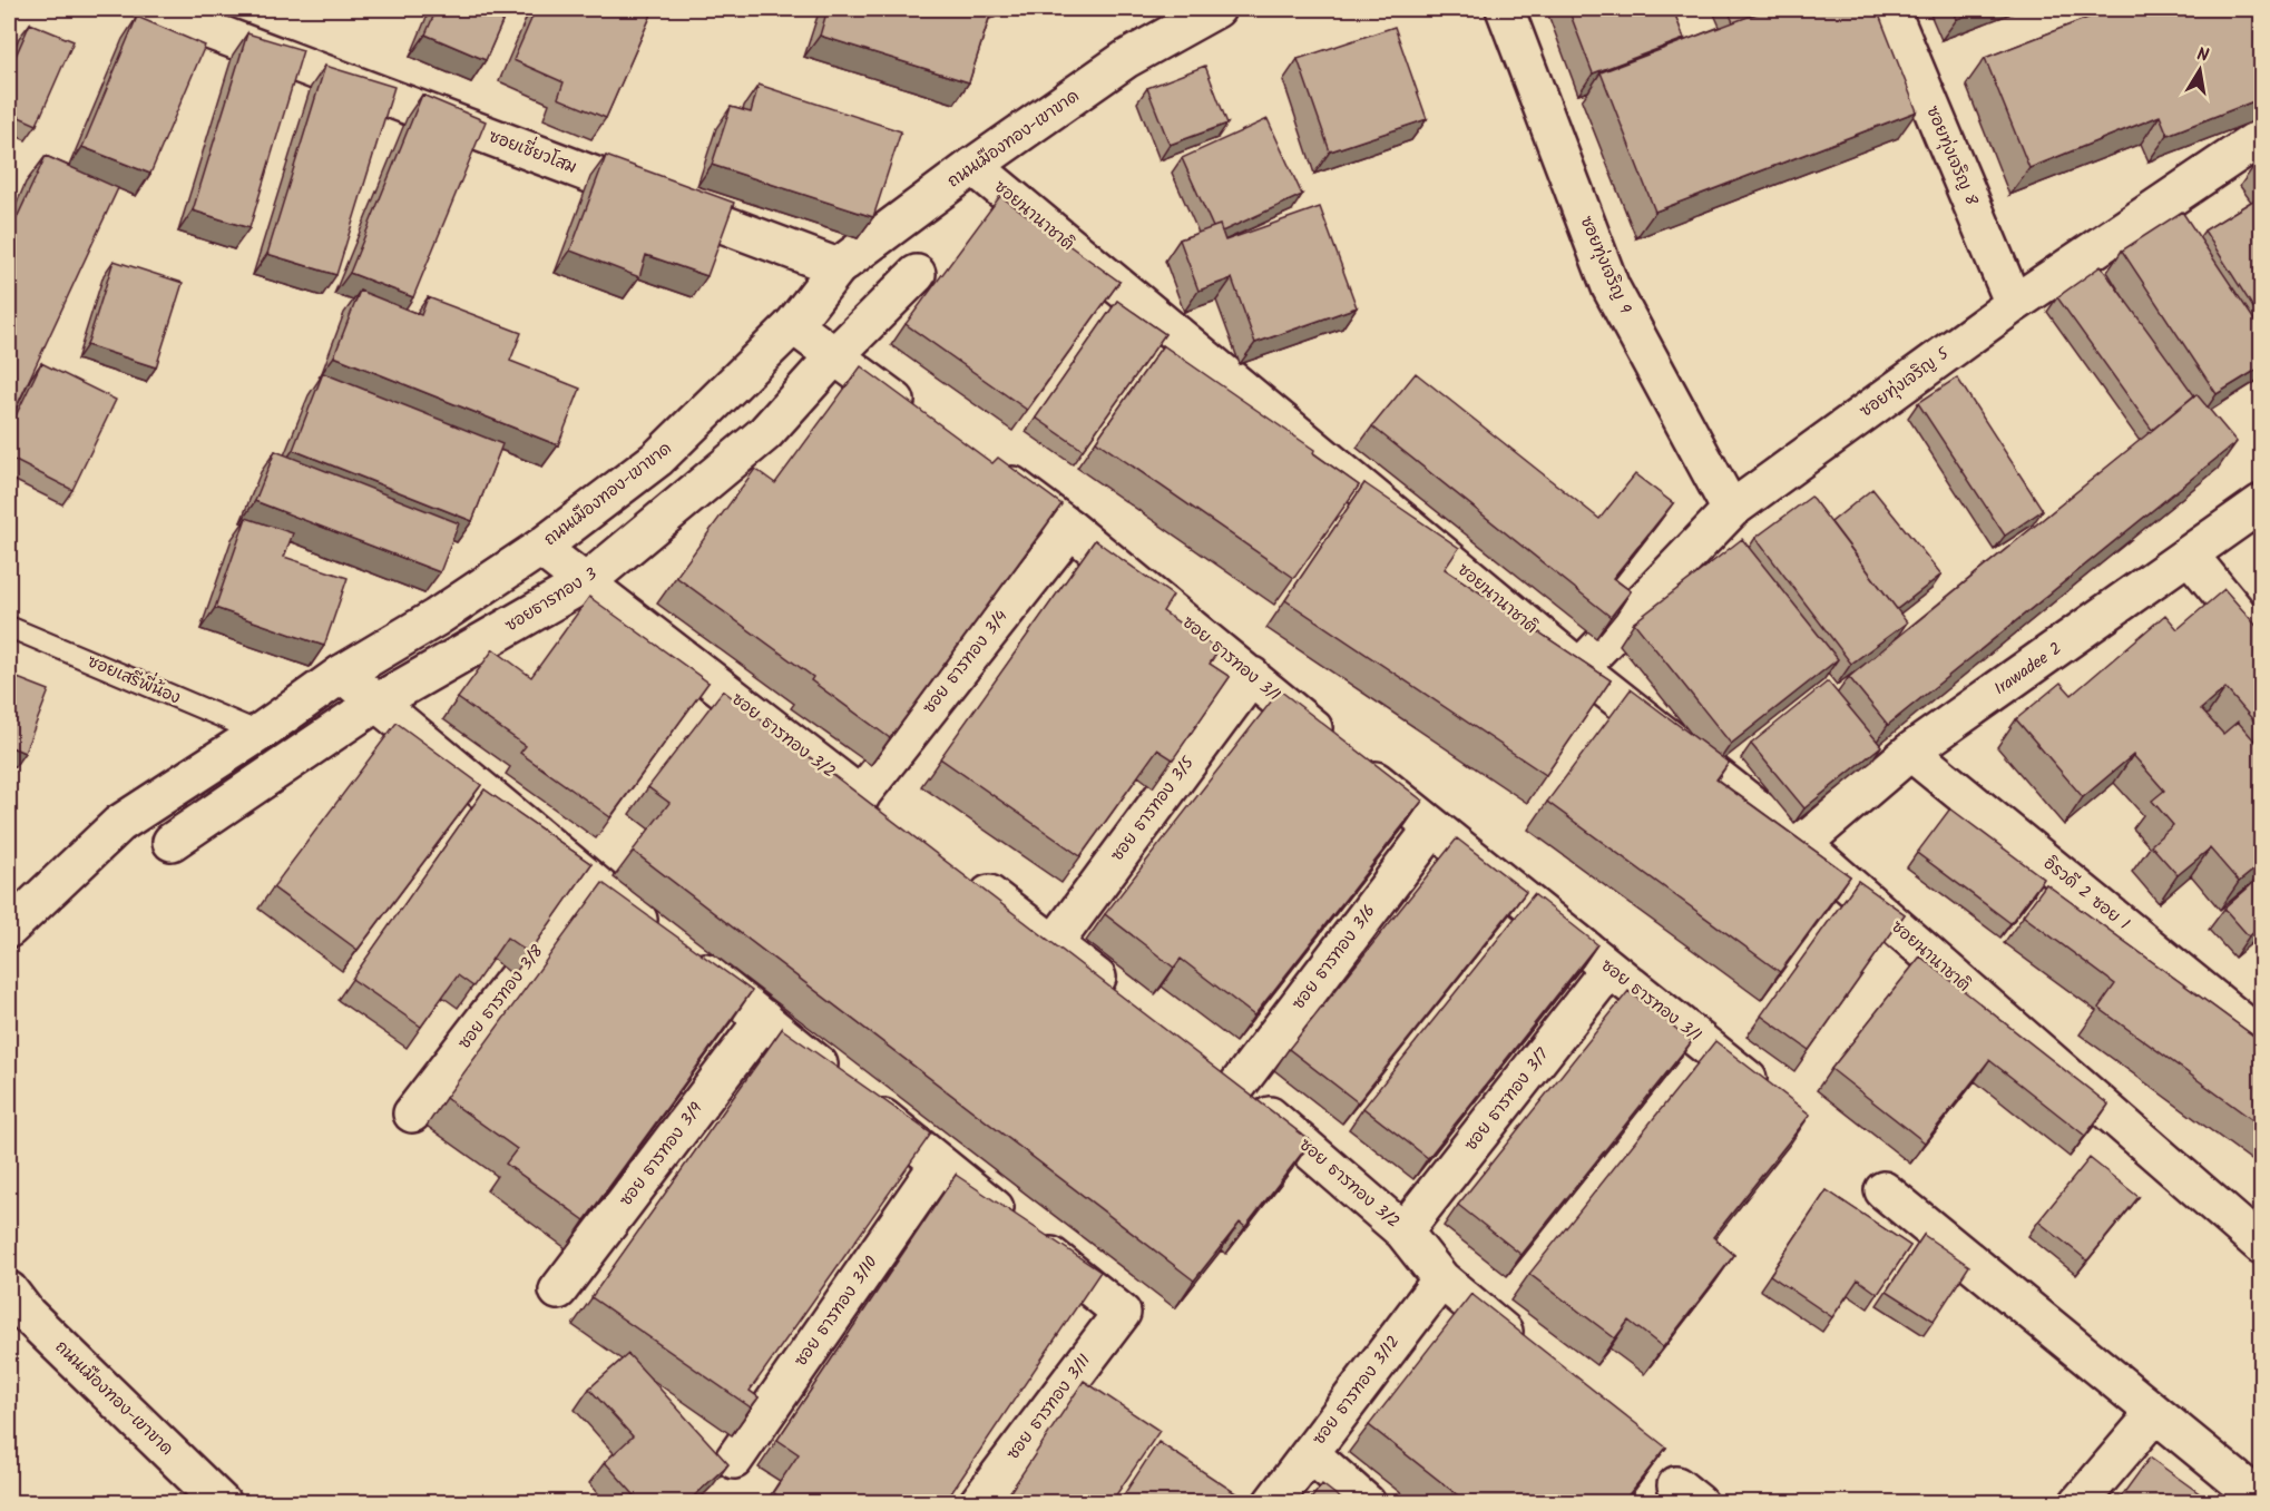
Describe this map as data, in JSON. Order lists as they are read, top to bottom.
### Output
{
  "streets": {
    "street": [
      "ถนนเมืองทอง-เขาขาด",
      "ซอยเชี่ยวโสม",
      "ซอยทุ่งเจริญ 8",
      "ซอยนานาชาติ",
      "ซอยทุ่งเจริญ 9",
      "ซอยทุ่งเจริญ 5",
      "ซอยธารทอง 3",
      "ซอย ธารทอง 3/1",
      "ซอย ธารทอง 3/4",
      "Irawadee 2",
      "ซอย ธารทอง 3/2",
      "ซอย ธารทอง 3/5",
      "อิรวดี 2 ซอย 1",
      "ซอย ธารทอง 3/6",
      "ซอย ธารทอง 3/8",
      "ซอย ธารทอง 3/7",
      "ซอย ธารทอง 3/9",
      "ซอย ธารทอง 3/10",
      "ซอย ธารทอง 3/12",
      "ซอย ธารทอง 3/11"
    ],
    "lane": ["ซอยเสรีพี่น้อง"]
  },
  "crossings": [
    ["ถนนเมืองทอง-เขาขาด", "ซอยเชี่ยวโสม"],
    ["ถนนเมืองทอง-เขาขาด", "ซอยนานาชาติ"],
    ["ถนนเมืองทอง-เขาขาด", "ซอยเสรีพี่น้อง"],
    ["ถนนเมืองทอง-เขาขาด", "ซอย ธารทอง 3/2"],
    ["ซอยทุ่งเจริญ 8", "ซอยทุ่งเจริญ 5"],
    ["ซอยนานาชาติ", "ซอยทุ่งเจริญ 5"],
    ["ซอยนานาชาติ", "Irawadee 2"],
    ["ซอยทุ่งเจริญ 9", "ซอยทุ่งเจริญ 5"],
    ["ซอยธารทอง 3", "ซอย ธารทอง 3/2"],
    ["ซอย ธารทอง 3/1", "ซอย ธารทอง 3/4"],
    ["ซอย ธารทอง 3/1", "ซอย ธารทอง 3/5"],
    ["ซอย ธารทอง 3/1", "ซอย ธารทอง 3/6"],
    ["ซอย ธารทอง 3/1", "ซอย ธารทอง 3/7"],
    ["ซอย ธารทอง 3/4", "ซอย ธารทอง 3/2"],
    ["Irawadee 2", "อิรวดี 2 ซอย 1"],
    ["ซอย ธารทอง 3/2", "ซอย ธารทอง 3/6"],
    ["ซอย ธารทอง 3/2", "ซอย ธารทอง 3/7"],
    ["ซอย ธารทอง 3/2", "ซอย ธารทอง 3/12"],
    ["ซอย ธารทอง 3/10", "ซอย ธารทอง 3/11"]
  ],
  "north": "top"
}
